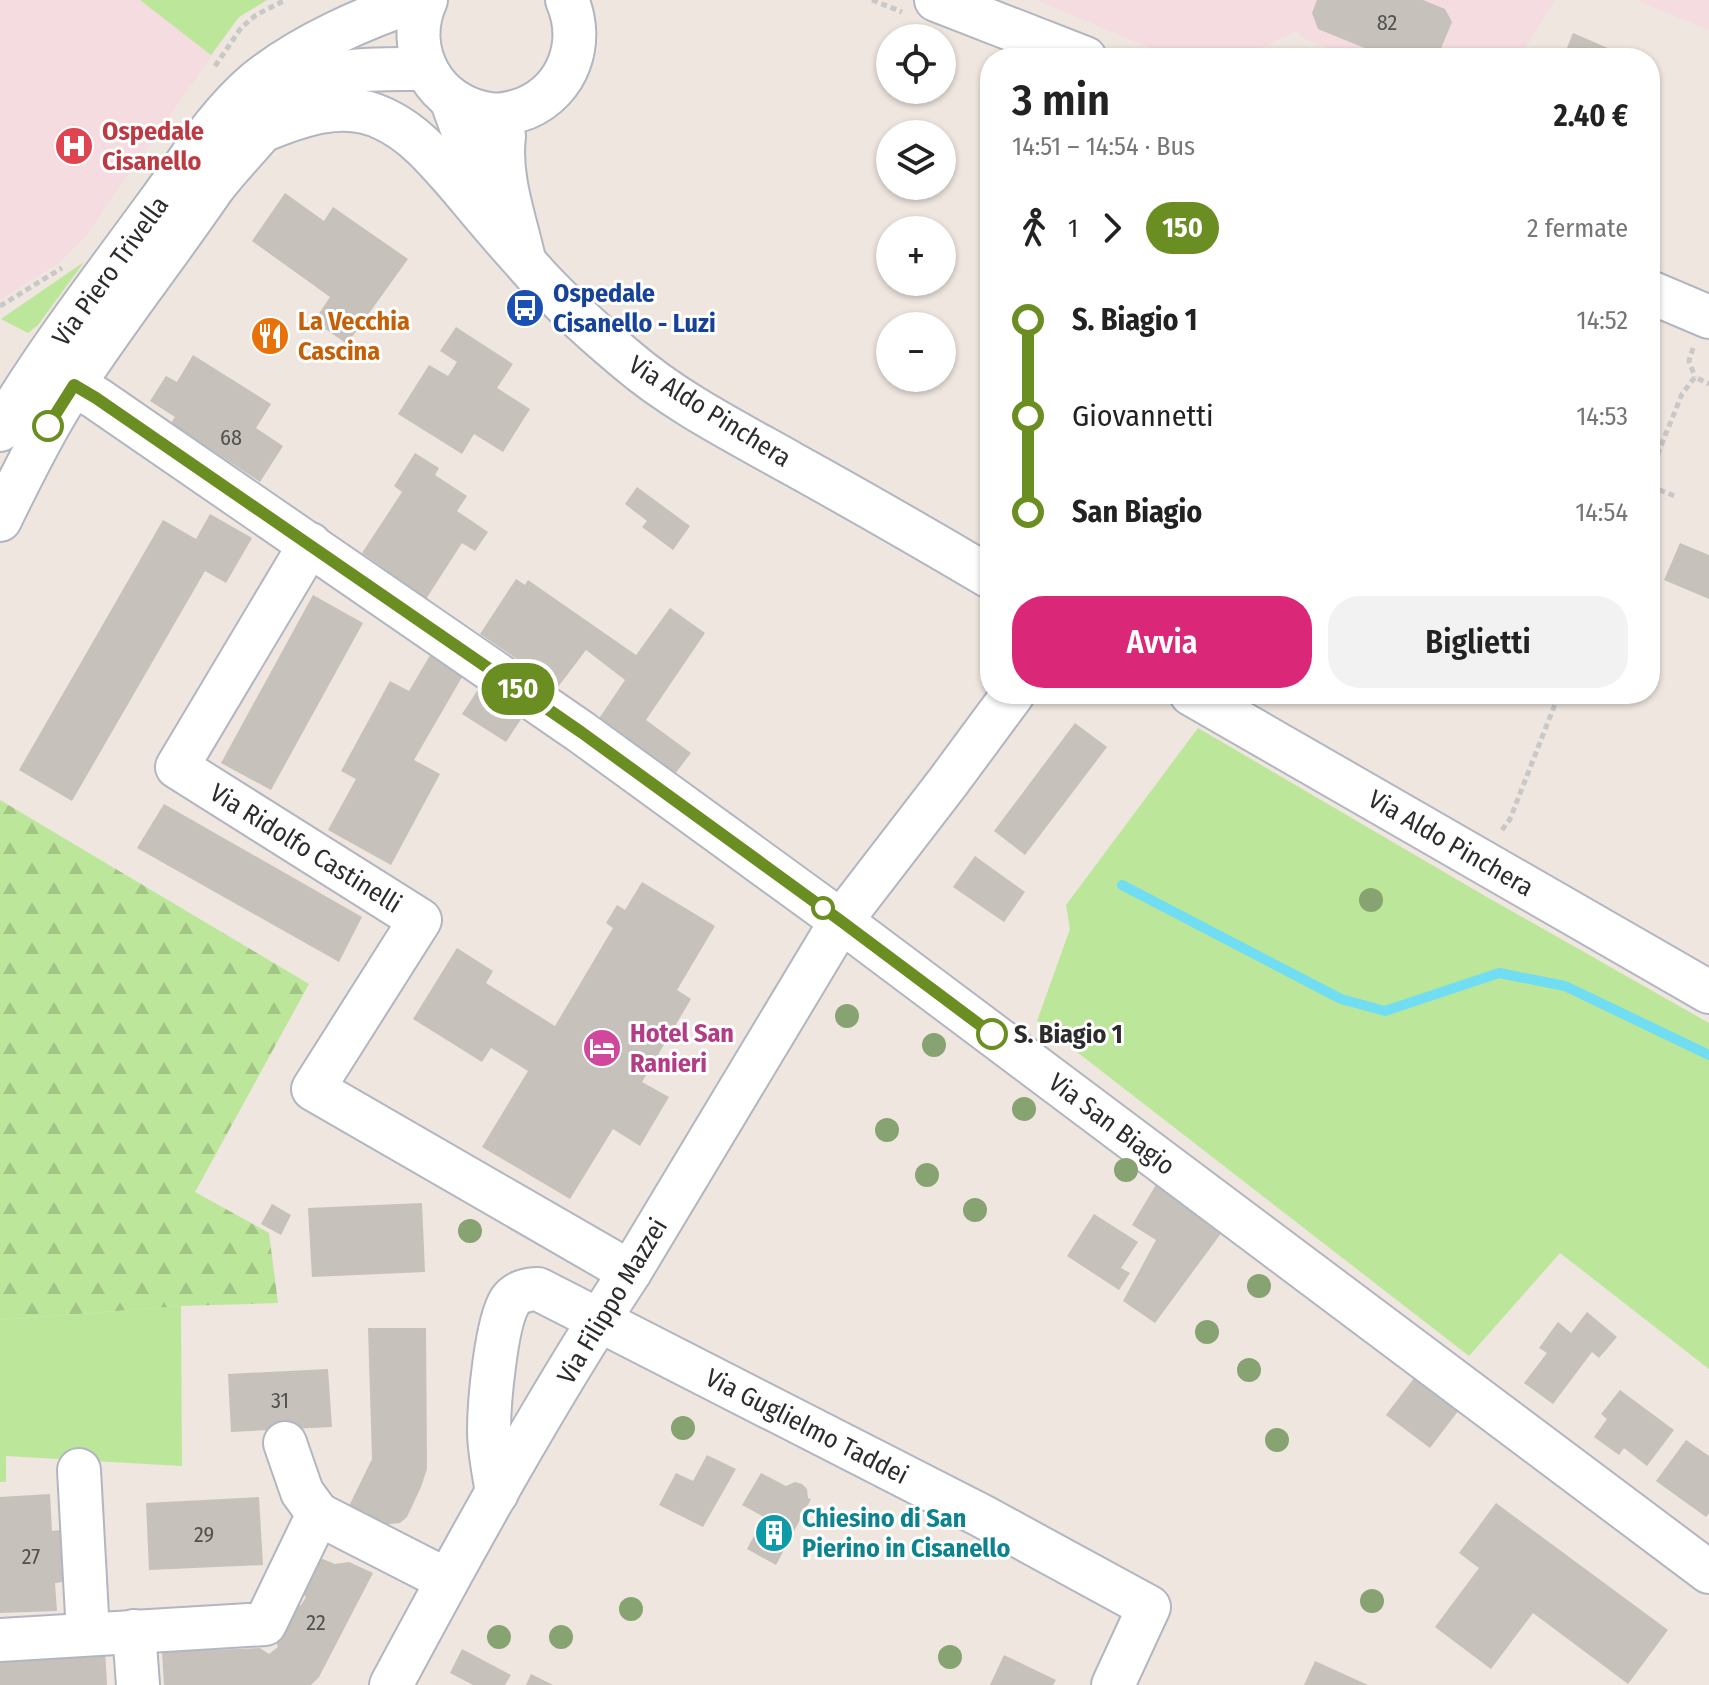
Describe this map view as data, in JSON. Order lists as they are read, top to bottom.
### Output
{
  "streets": {
    "street": [
      "Via Piero Trivella",
      "Via Aldo Pinchera",
      "Via Ridolfo Castinelli",
      "Via San Biagio",
      "Via Filippo Mazzei",
      "Via Guglielmo Taddei"
    ]
  },
  "crossings": [
    ["Via Piero Trivella", "Via Aldo Pinchera"],
    ["Via Piero Trivella", "Via San Biagio"],
    ["Via Ridolfo Castinelli", "Via San Biagio"],
    ["Via Ridolfo Castinelli", "Via Filippo Mazzei"],
    ["Via San Biagio", "Via Filippo Mazzei"],
    ["Via Filippo Mazzei", "Via Guglielmo Taddei"]
  ],
  "places": {
    "hospital": ["Ospedale Cisanello"],
    "bus stop": ["Ospedale Cisanello - Luzi"],
    "restaurant": ["La Vecchia Cascina"],
    "other": ["S. Biagio 1"],
    "hotel": ["Hotel San Ranieri"],
    "building": ["Chiesino di San Pierino in Cisanello"]
  },
  "lines": ["bus line 150"],
  "house_numbers": [
    "82",
    "68",
    "31",
    "29",
    "27",
    "22"
  ],
  "page": {
    "on_map": "150",
    "map_buttons": ["+", "−"],
    "heading": ["3 min", "14:51 – 14:54 · Bus", "2.40 €"],
    "legs": ["1", "150", "2 fermate"],
    "list": [
      {
        "name": "S. Biagio 1",
        "value": "14:52"
      },
      {
        "name": "Giovannetti",
        "value": "14:53"
      },
      {
        "name": "San Biagio",
        "value": "14:54"
      }
    ],
    "buttons": ["Avvia", "Biglietti"]
  }
}
